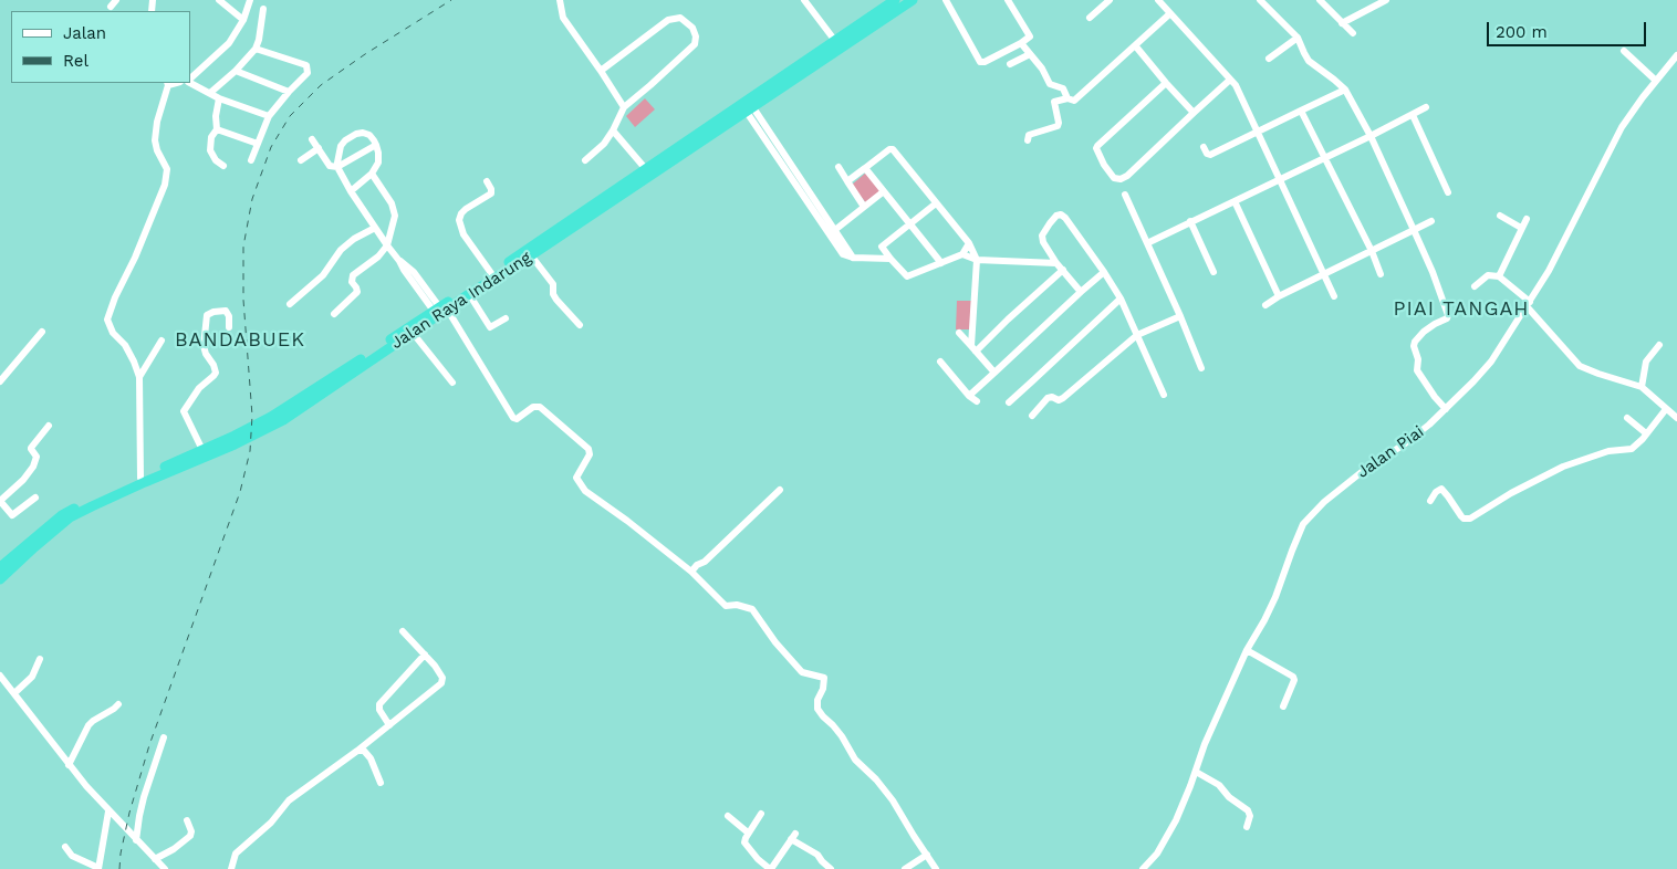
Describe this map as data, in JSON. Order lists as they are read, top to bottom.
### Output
{
  "streets": {
    "highway": ["Jalan Raya Indarung"],
    "street": ["Jalan Piai"]
  },
  "districts": ["PIAI TANGAH", "BANDABUEK"],
  "legend": ["Jalan", "Rel"],
  "scale_bar": "200 m"
}
